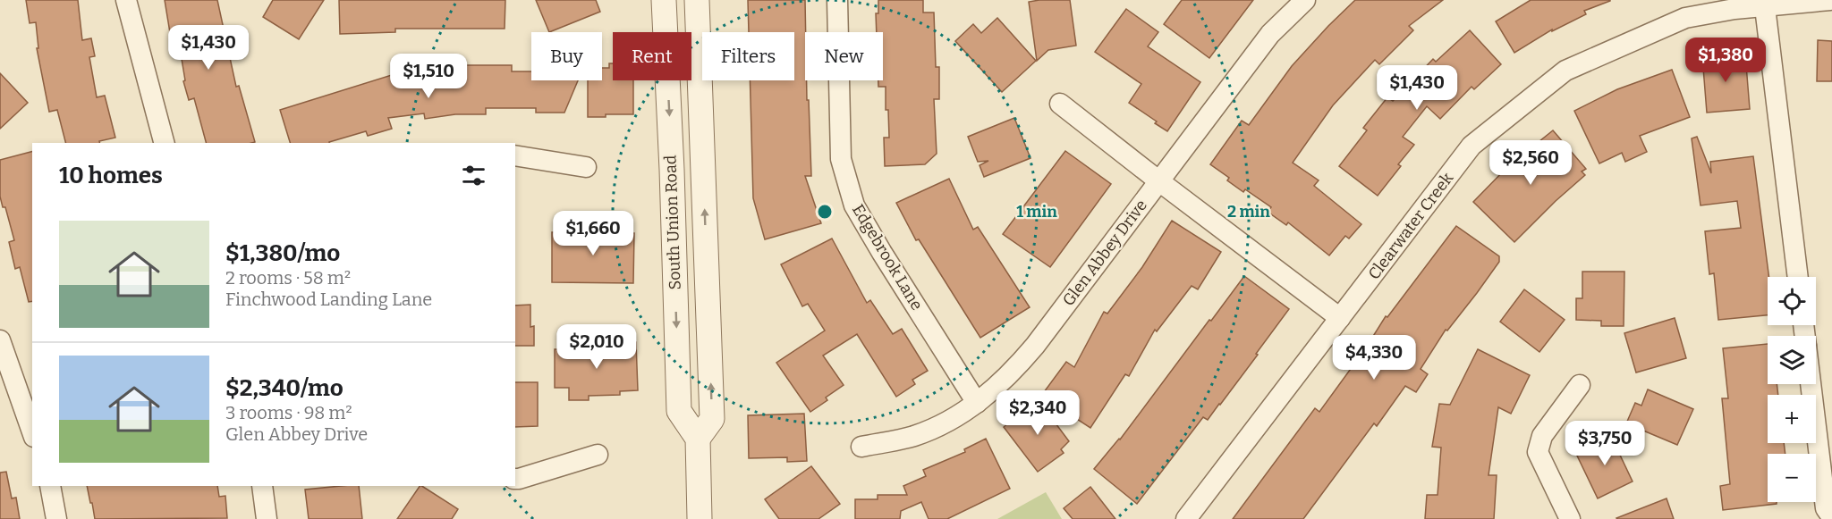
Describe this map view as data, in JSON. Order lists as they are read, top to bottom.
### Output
{
  "streets": {
    "street": [
      "South Union Road",
      "Clearwater Creek",
      "Glen Abbey Drive",
      "Edgebrook Lane"
    ]
  },
  "crossings": [
    ["Glen Abbey Drive", "Edgebrook Lane"]
  ],
  "page": {
    "price": [
      "$1,430",
      "$1,380",
      "$1,510",
      "$1,430",
      "$2,560",
      "$1,660",
      "$2,010",
      "$4,330",
      "$2,340",
      "$3,750"
    ],
    "chip": [
      "Buy",
      "Rent",
      "Filters",
      "New"
    ],
    "heading": "10 homes",
    "list": [
      {
        "name": "$1,380/mo",
        "note": "2 rooms · 58 m² · Finchwood Landing Lane"
      },
      {
        "name": "$2,340/mo",
        "note": "3 rooms · 98 m² · Glen Abbey Drive"
      }
    ],
    "map_buttons": ["+", "−"]
  },
  "rings": ["1 min", "2 min"]
}
